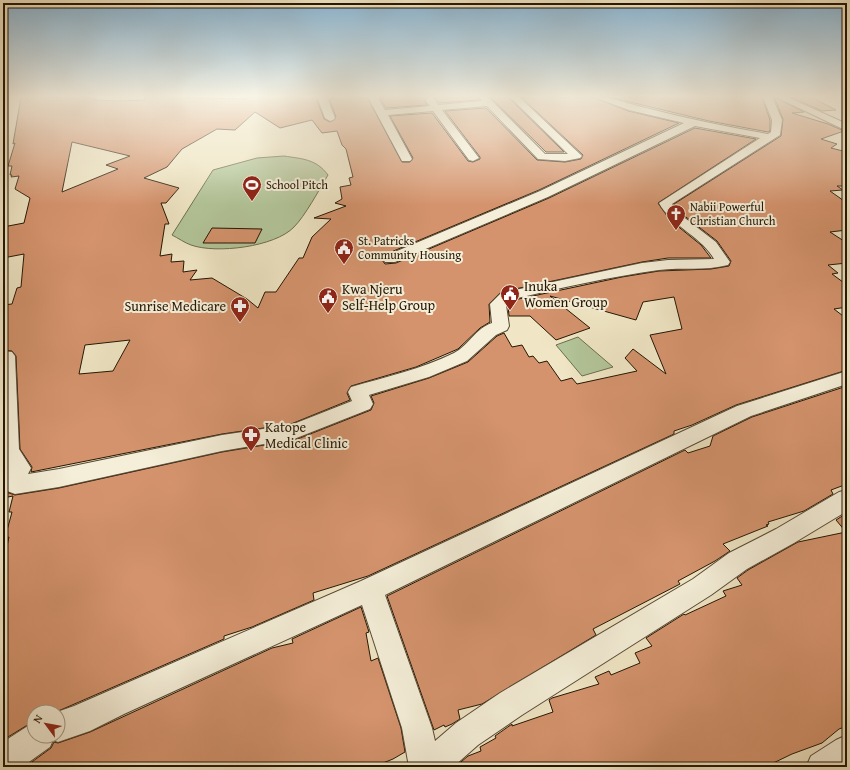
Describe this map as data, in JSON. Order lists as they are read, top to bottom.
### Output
{
  "places": {
    "sports": ["School Pitch"],
    "church": ["Nabii Powerful Christian Church"],
    "public building": ["St. Patricks Community Housing", "Inuka Women Group", "Kwa Njeru Self-Help Group"],
    "pharmacy": ["Sunrise Medicare", "Katope Medical Clinic"]
  },
  "north": "top left"
}
